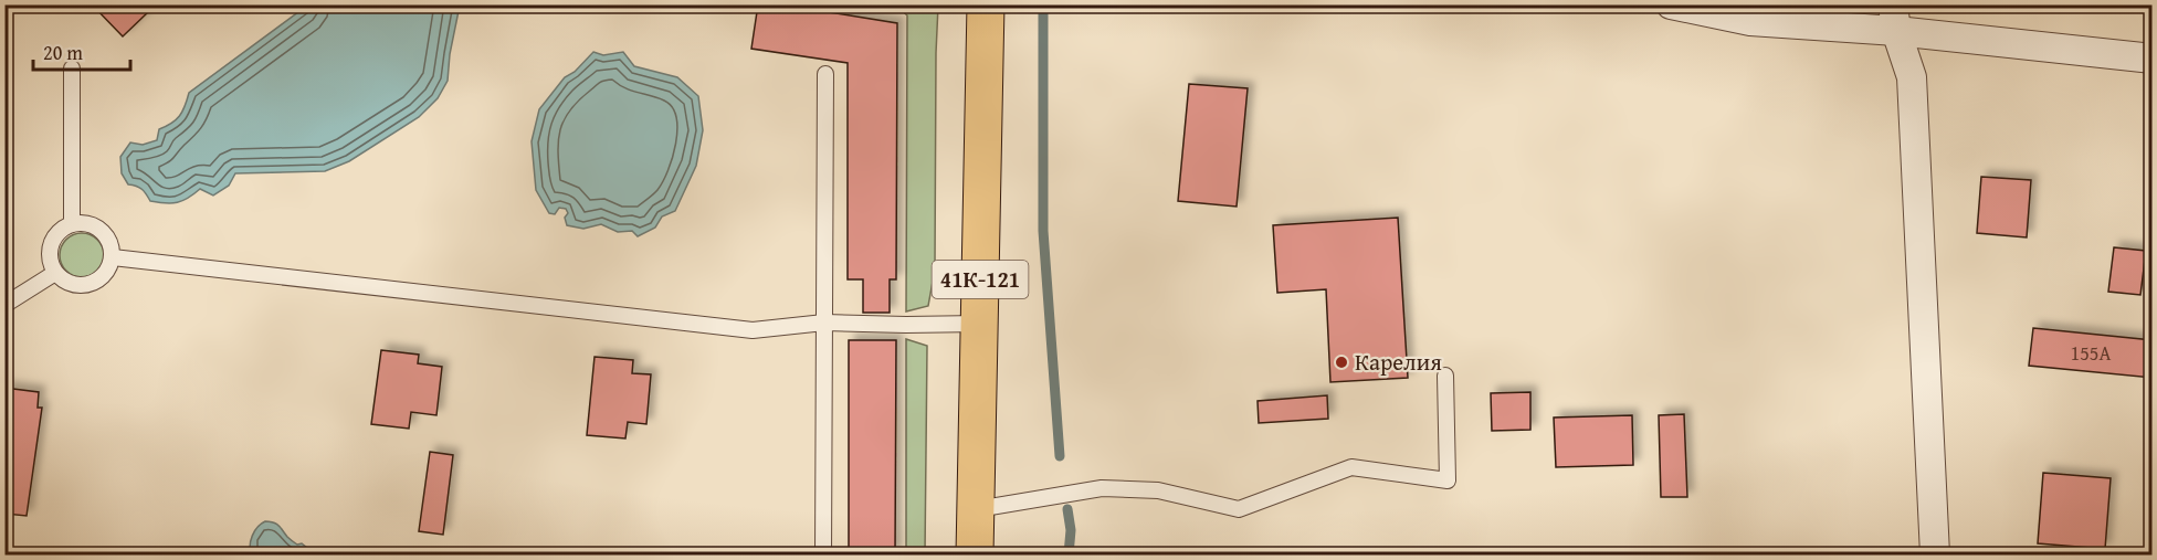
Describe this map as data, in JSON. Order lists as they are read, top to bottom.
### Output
{
  "streets": {
    "main road": ["41К-121"]
  },
  "places": ["Карелия"],
  "house_numbers": ["155А"],
  "scale_bar": "20 m"
}
